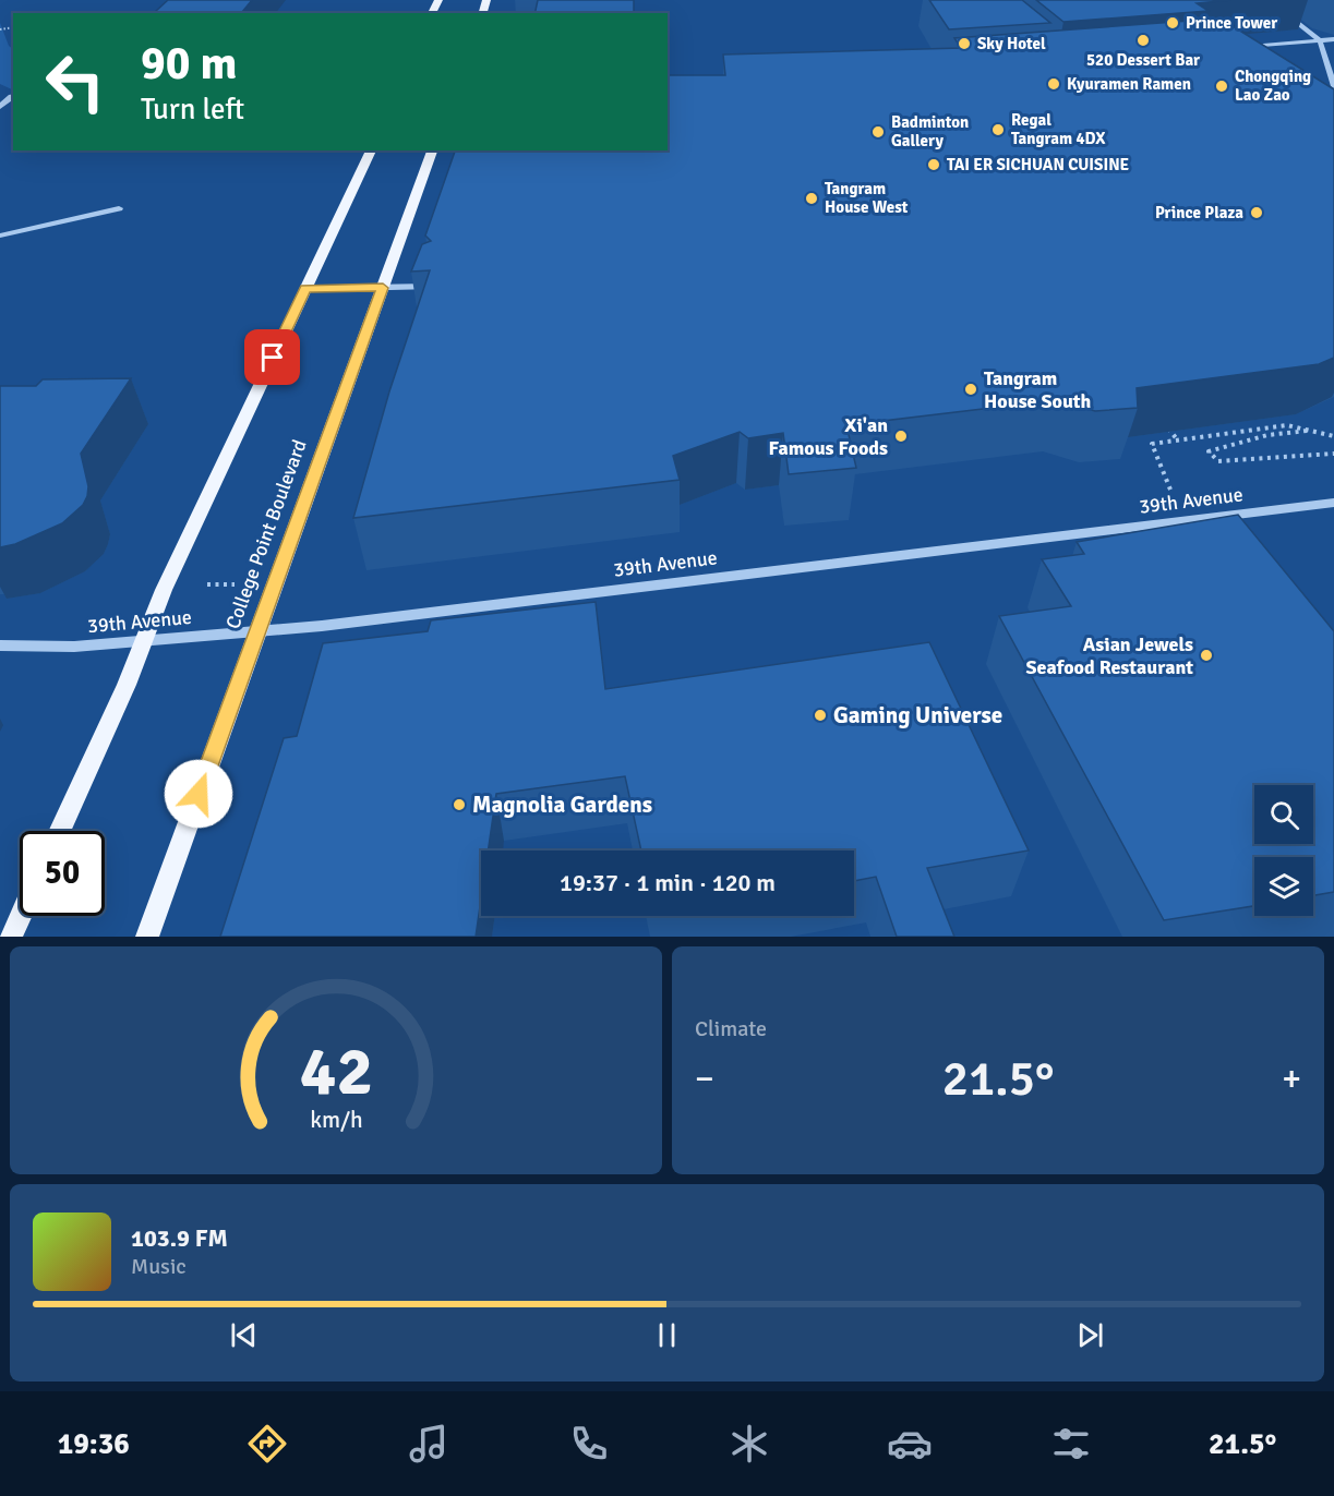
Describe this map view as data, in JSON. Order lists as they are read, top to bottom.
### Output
{
  "streets": {
    "main road": ["College Point Boulevard"],
    "street": ["39th Avenue"]
  },
  "crossings": [
    ["39th Avenue", "College Point Boulevard"]
  ],
  "places": [
    "Prince Tower",
    "520 Dessert Bar",
    "Sky Hotel",
    "Kyuramen Ramen",
    "Chongqing Lao Zao",
    "Regal Tangram 4DX",
    "Badminton Gallery",
    "TAI ER SICHUAN CUISINE",
    "Tangram House West",
    "Prince Plaza",
    "Tangram House South",
    "Xi'an Famous Foods",
    "Asian Jewels Seafood Restaurant",
    "Gaming Universe",
    "Magnolia Gardens"
  ],
  "page": {
    "turn": ["90 m", "Turn left"],
    "limit": "50",
    "trip": "19:37 · 1 min · 120 m",
    "tile": "Climate",
    "heat": ["−", "21.5°", "+"],
    "song": ["103.9 FM", "Music"],
    "tabs": ["19:36", "21.5°"],
    "gauge": ["42", "km/h"]
  }
}
